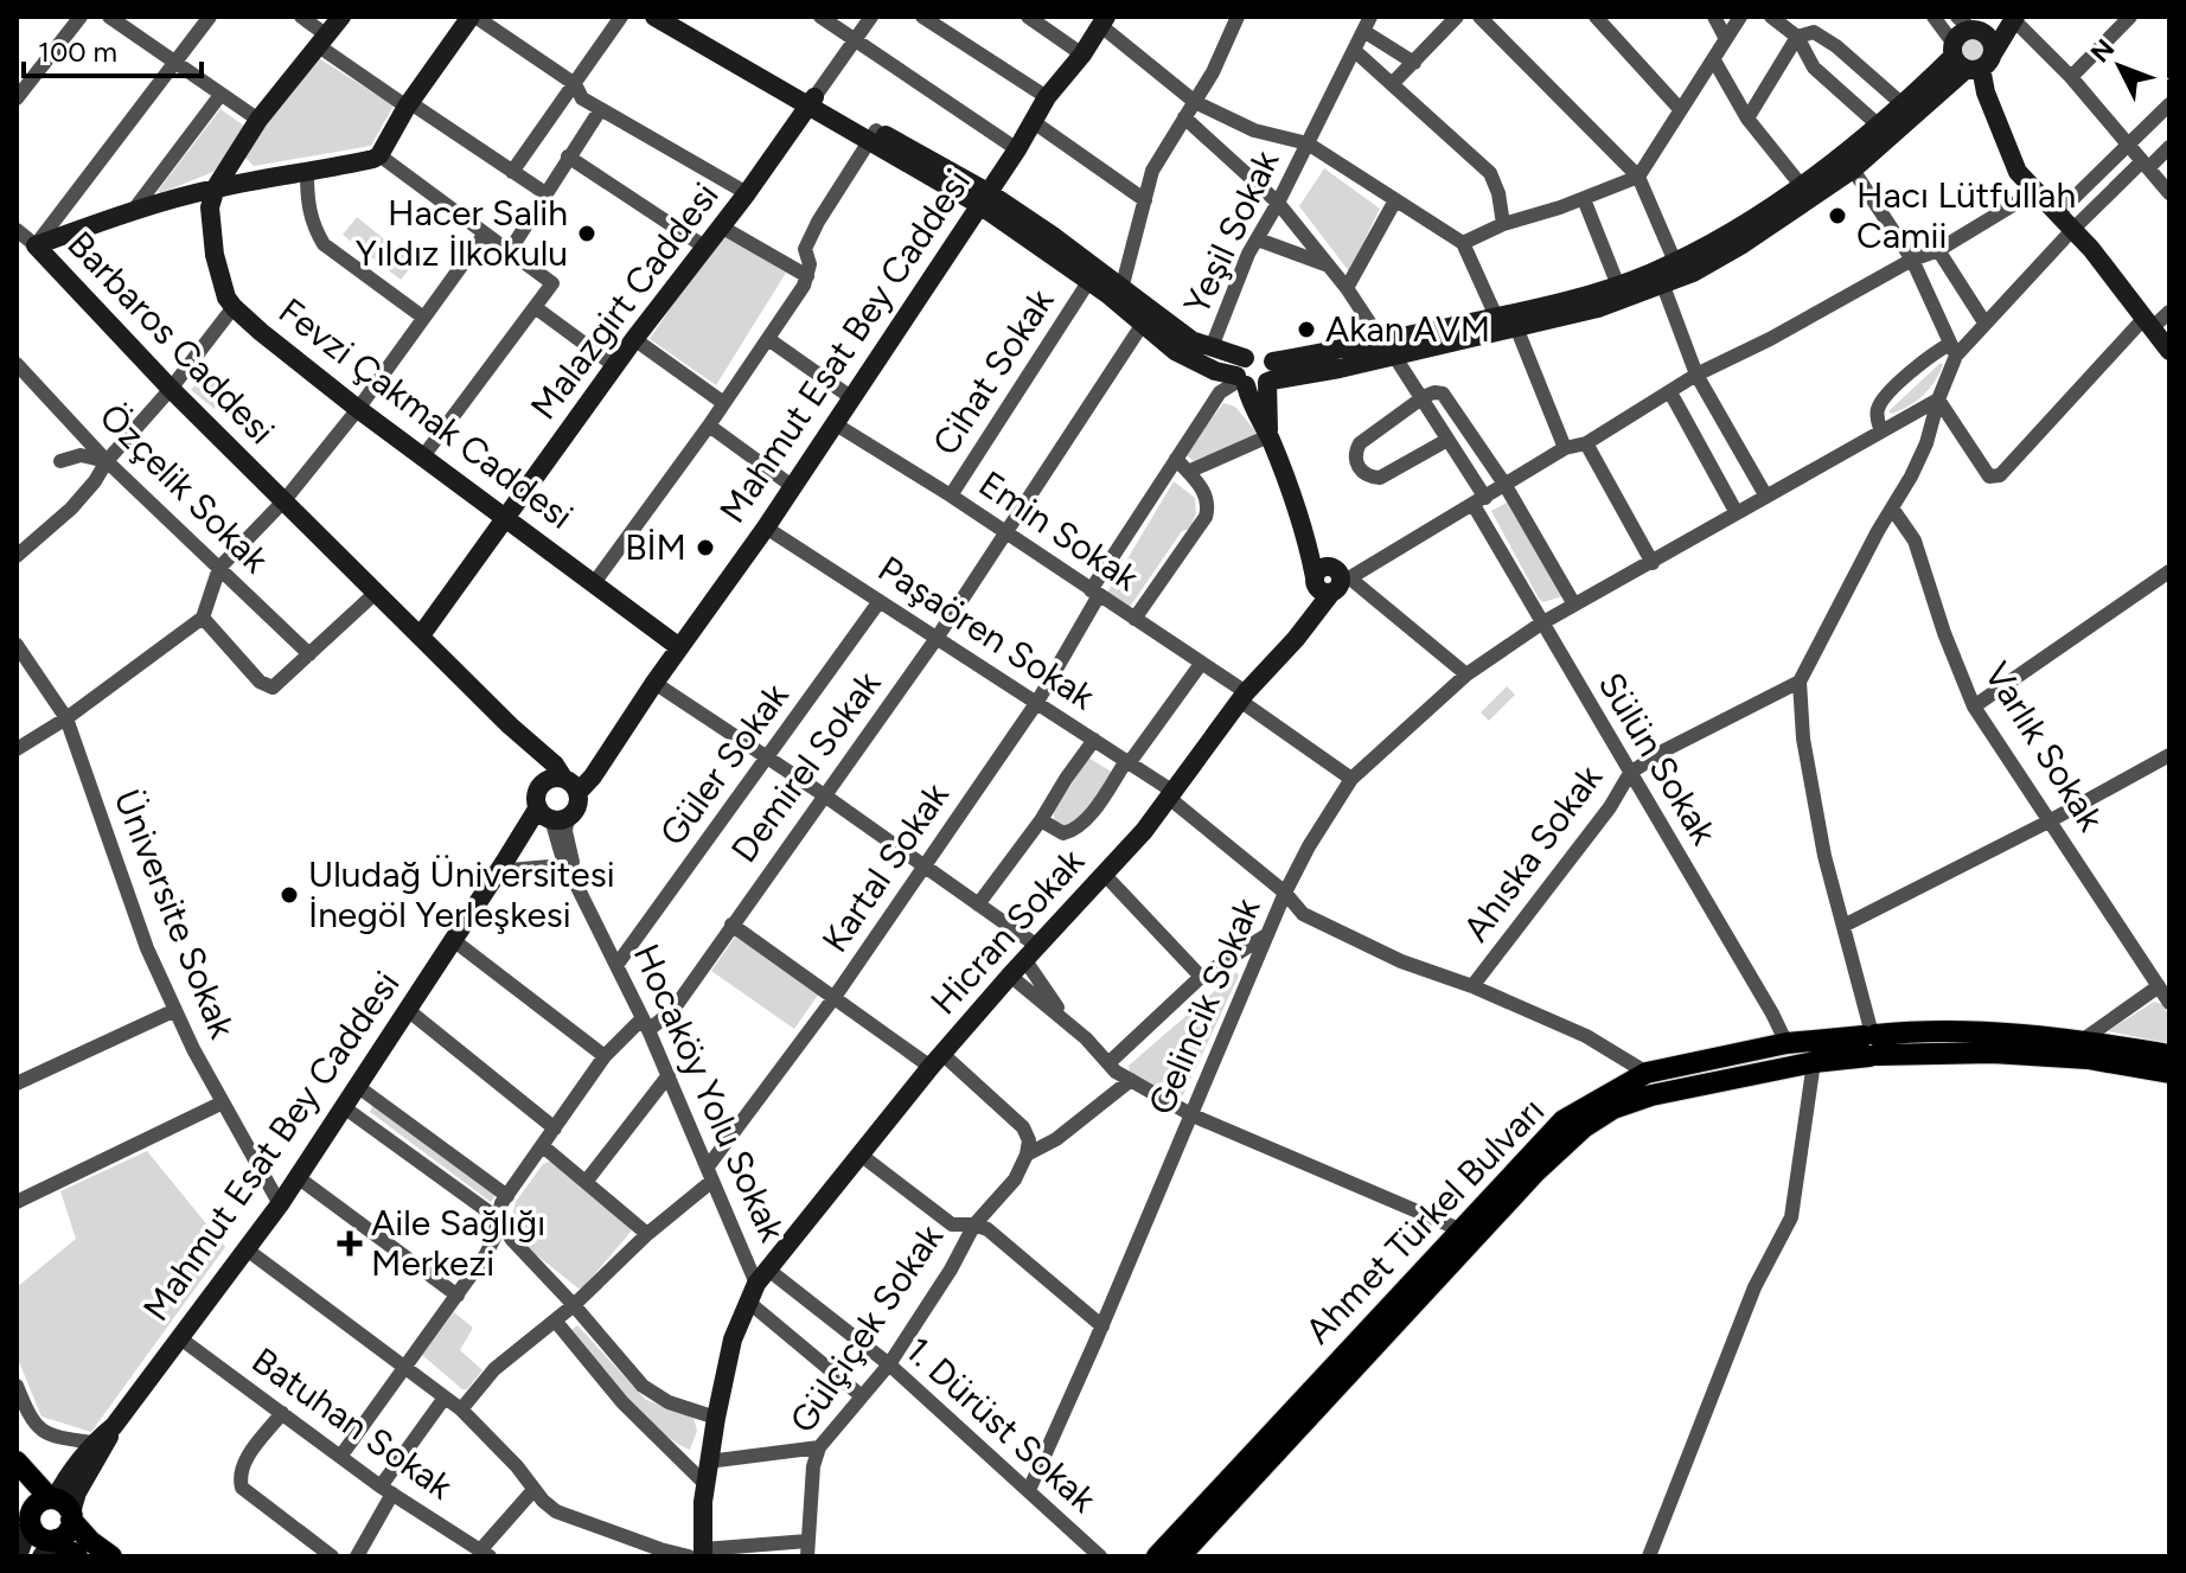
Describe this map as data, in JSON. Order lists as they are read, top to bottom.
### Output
{
  "streets": {
    "main road": [
      "Malazgirt Caddesi",
      "Barbaros Caddesi",
      "Mahmut Esat Bey Caddesi",
      "Fevzi Çakmak Caddesi",
      "Hicran Sokak",
      "Ahmet Türkel Bulvarı"
    ],
    "street": [
      "Yeşil Sokak",
      "Cihat Sokak",
      "Özçelik Sokak",
      "Emin Sokak",
      "Paşaören Sokak",
      "Varlık Sokak",
      "Sülün Sokak",
      "Güler Sokak",
      "Demirel Sokak",
      "Ahıska Sokak",
      "Kartal Sokak",
      "Üniversite Sokak",
      "Gelincik Sokak",
      "Hocaköy Yolu Sokak",
      "Gülçiçek Sokak",
      "Batuhan Sokak",
      "1. Dürüst Sokak"
    ]
  },
  "crossings": [
    ["Yeşil Sokak", "Sülün Sokak"],
    ["Malazgirt Caddesi", "Barbaros Caddesi"],
    ["Malazgirt Caddesi", "Fevzi Çakmak Caddesi"],
    ["Barbaros Caddesi", "Fevzi Çakmak Caddesi"],
    ["Mahmut Esat Bey Caddesi", "Fevzi Çakmak Caddesi"],
    ["Mahmut Esat Bey Caddesi", "Emin Sokak"],
    ["Mahmut Esat Bey Caddesi", "Paşaören Sokak"],
    ["Mahmut Esat Bey Caddesi", "Üniversite Sokak"],
    ["Mahmut Esat Bey Caddesi", "Batuhan Sokak"],
    ["Cihat Sokak", "Emin Sokak"],
    ["Emin Sokak", "Demirel Sokak"],
    ["Emin Sokak", "Kartal Sokak"],
    ["Emin Sokak", "Hicran Sokak"],
    ["Emin Sokak", "Gelincik Sokak"],
    ["Paşaören Sokak", "Güler Sokak"],
    ["Paşaören Sokak", "Demirel Sokak"],
    ["Paşaören Sokak", "Ahıska Sokak"],
    ["Paşaören Sokak", "Kartal Sokak"],
    ["Paşaören Sokak", "Hicran Sokak"],
    ["Paşaören Sokak", "Gelincik Sokak"],
    ["Paşaören Sokak", "Ahmet Türkel Bulvarı"],
    ["Sülün Sokak", "Ahıska Sokak"],
    ["Sülün Sokak", "Gelincik Sokak"],
    ["Sülün Sokak", "Ahmet Türkel Bulvarı"],
    ["Güler Sokak", "Hocaköy Yolu Sokak"],
    ["Demirel Sokak", "Hocaköy Yolu Sokak"],
    ["Demirel Sokak", "Batuhan Sokak"],
    ["Kartal Sokak", "Hocaköy Yolu Sokak"],
    ["Hicran Sokak", "Hocaköy Yolu Sokak"],
    ["Hicran Sokak", "1. Dürüst Sokak"],
    ["Gelincik Sokak", "1. Dürüst Sokak"],
    ["Hocaköy Yolu Sokak", "1. Dürüst Sokak"],
    ["Gülçiçek Sokak", "1. Dürüst Sokak"]
  ],
  "places": {
    "other": [
      "Hacı Lütfullah Camii",
      "Hacer Salih Yıldız İlkokulu",
      "Akan AVM",
      "BİM",
      "Uludağ Üniversitesi İnegöl Yerleşkesi"
    ],
    "health": ["Aile Sağlığı Merkezi"]
  },
  "scale_bar": "100 m",
  "north": "top left"
}
